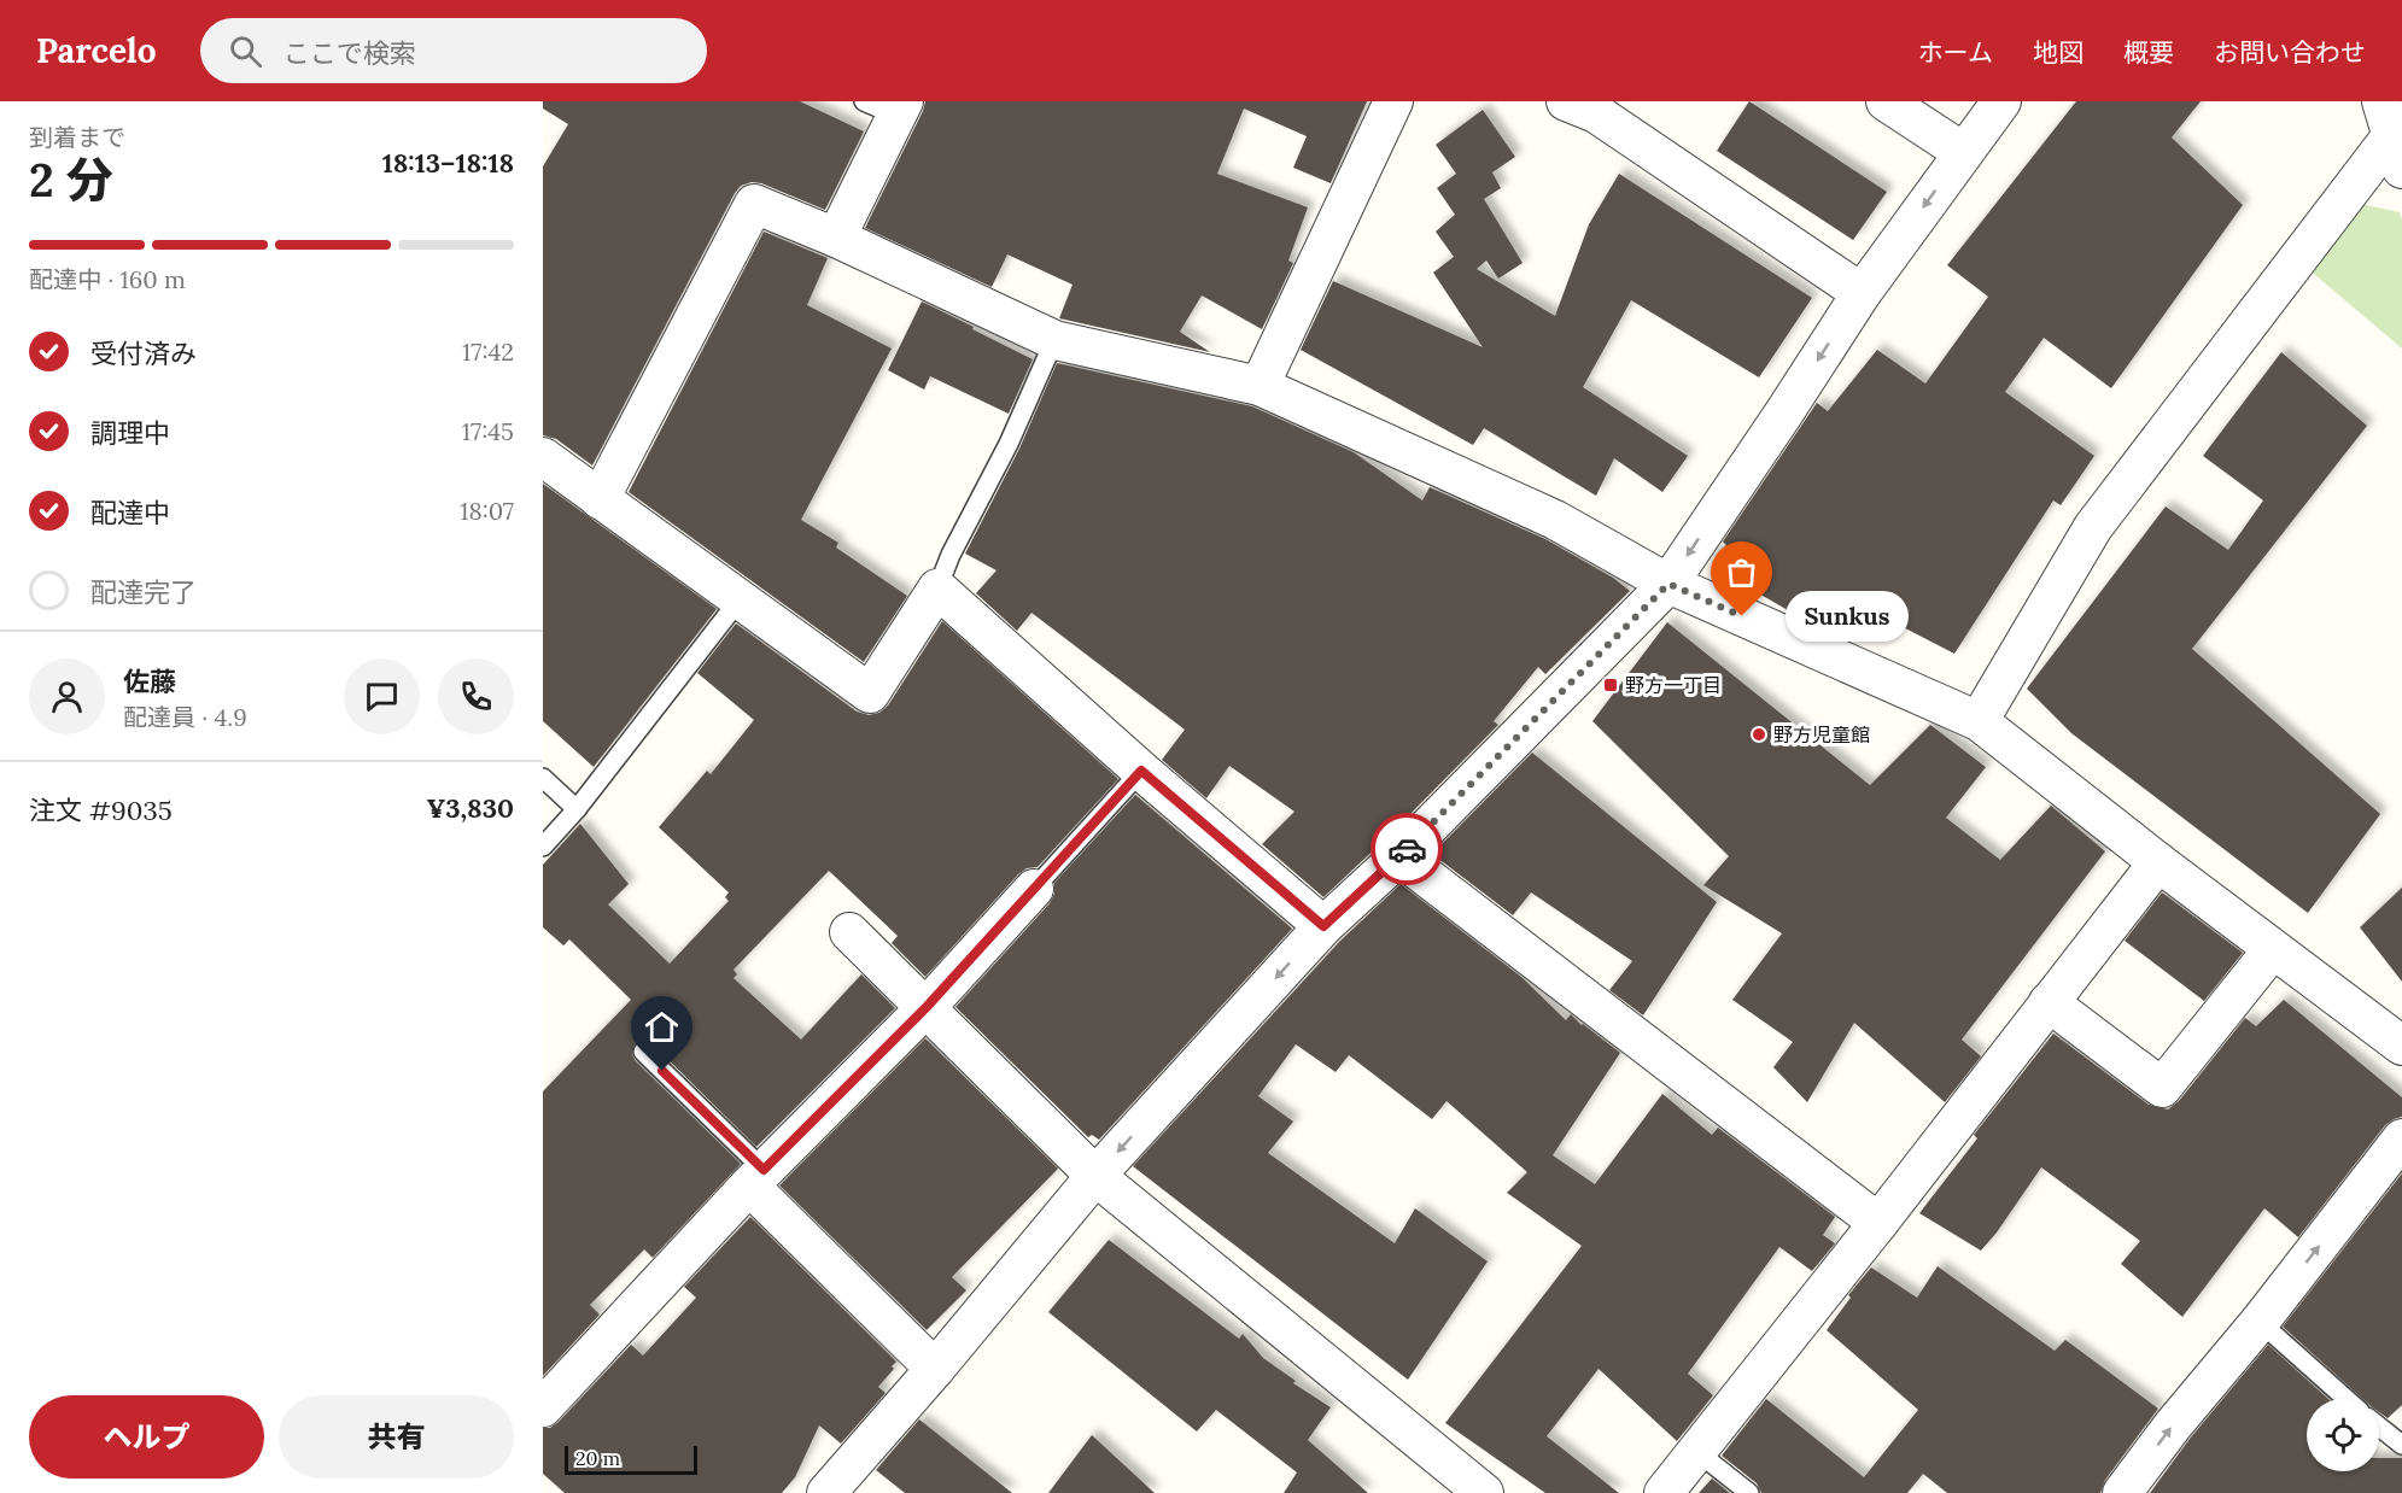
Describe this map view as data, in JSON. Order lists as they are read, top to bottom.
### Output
{
  "places": {
    "other": ["Sunkus", "野方児童館"],
    "transit": ["野方一丁目"]
  },
  "scale_bar": "20 m",
  "page": {
    "header": "Parcelo",
    "search": "ここで検索",
    "nav": [
      "ホーム",
      "地図",
      "概要",
      "お問い合わせ"
    ],
    "heading": ["2 分", "到着まで", "18:13–18:18"],
    "panel": [
      "佐藤",
      "配達員 · 4.9",
      "注文 #9035",
      "¥3,830"
    ],
    "bar": "配達中 · 160 m",
    "list": [
      ["受付済み", "17:42"],
      ["調理中", "17:45"],
      ["配達中", "18:07"],
      "配達完了"
    ],
    "bubble": "Sunkus",
    "buttons": ["ヘルプ", "共有"],
    "scale": "20 m"
  }
}
